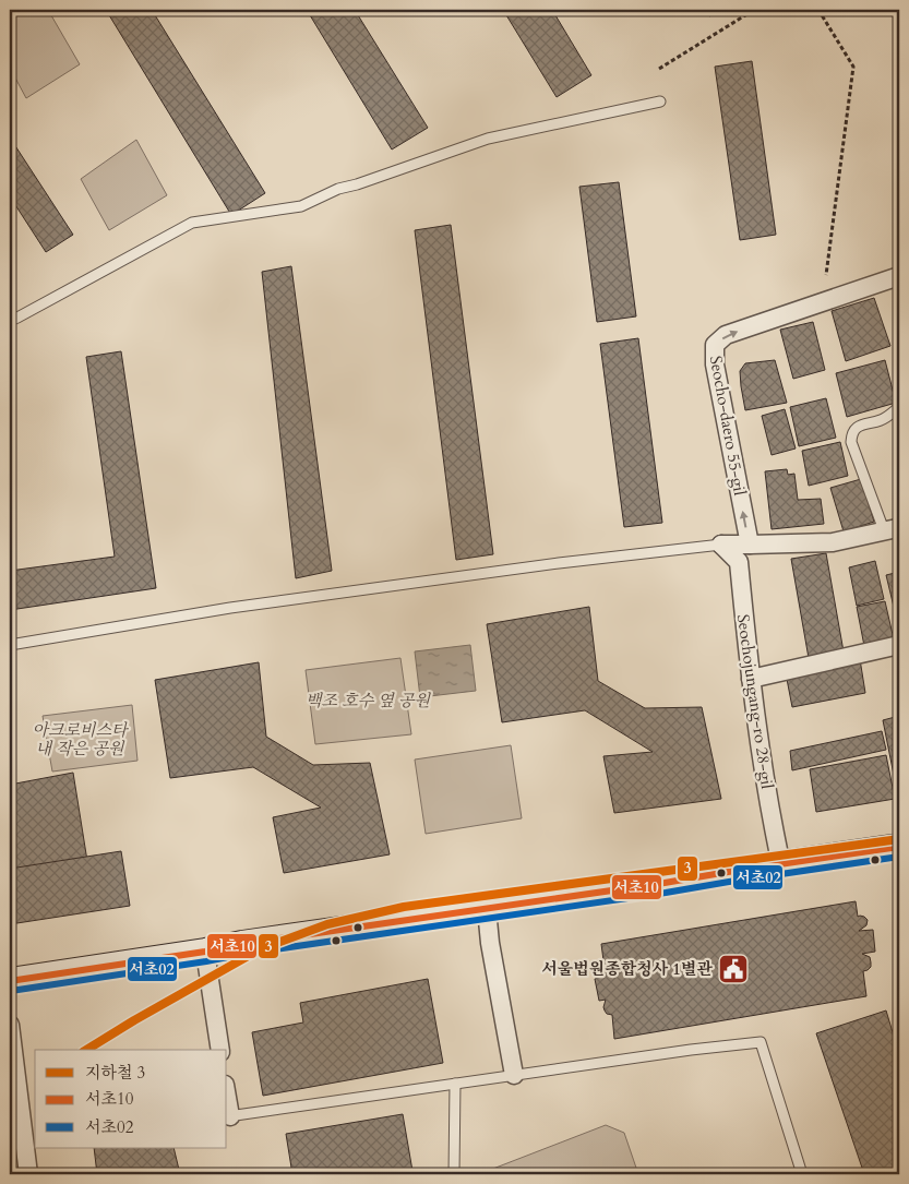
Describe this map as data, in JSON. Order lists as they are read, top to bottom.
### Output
{
  "streets": {
    "street": ["Seocho-daero 55-gil", "Seochojungang-ro 28-gil"]
  },
  "parks": ["백조 호수 옆 공원", "아크로비스타 내 작은 공원"],
  "places": {
    "public building": ["서울법원종합청사 1별관"]
  },
  "lines": ["metro line 3", "transit line 서초10", "transit line 서초02"],
  "legend": ["지하철 3", "서초10", "서초02"]
}
